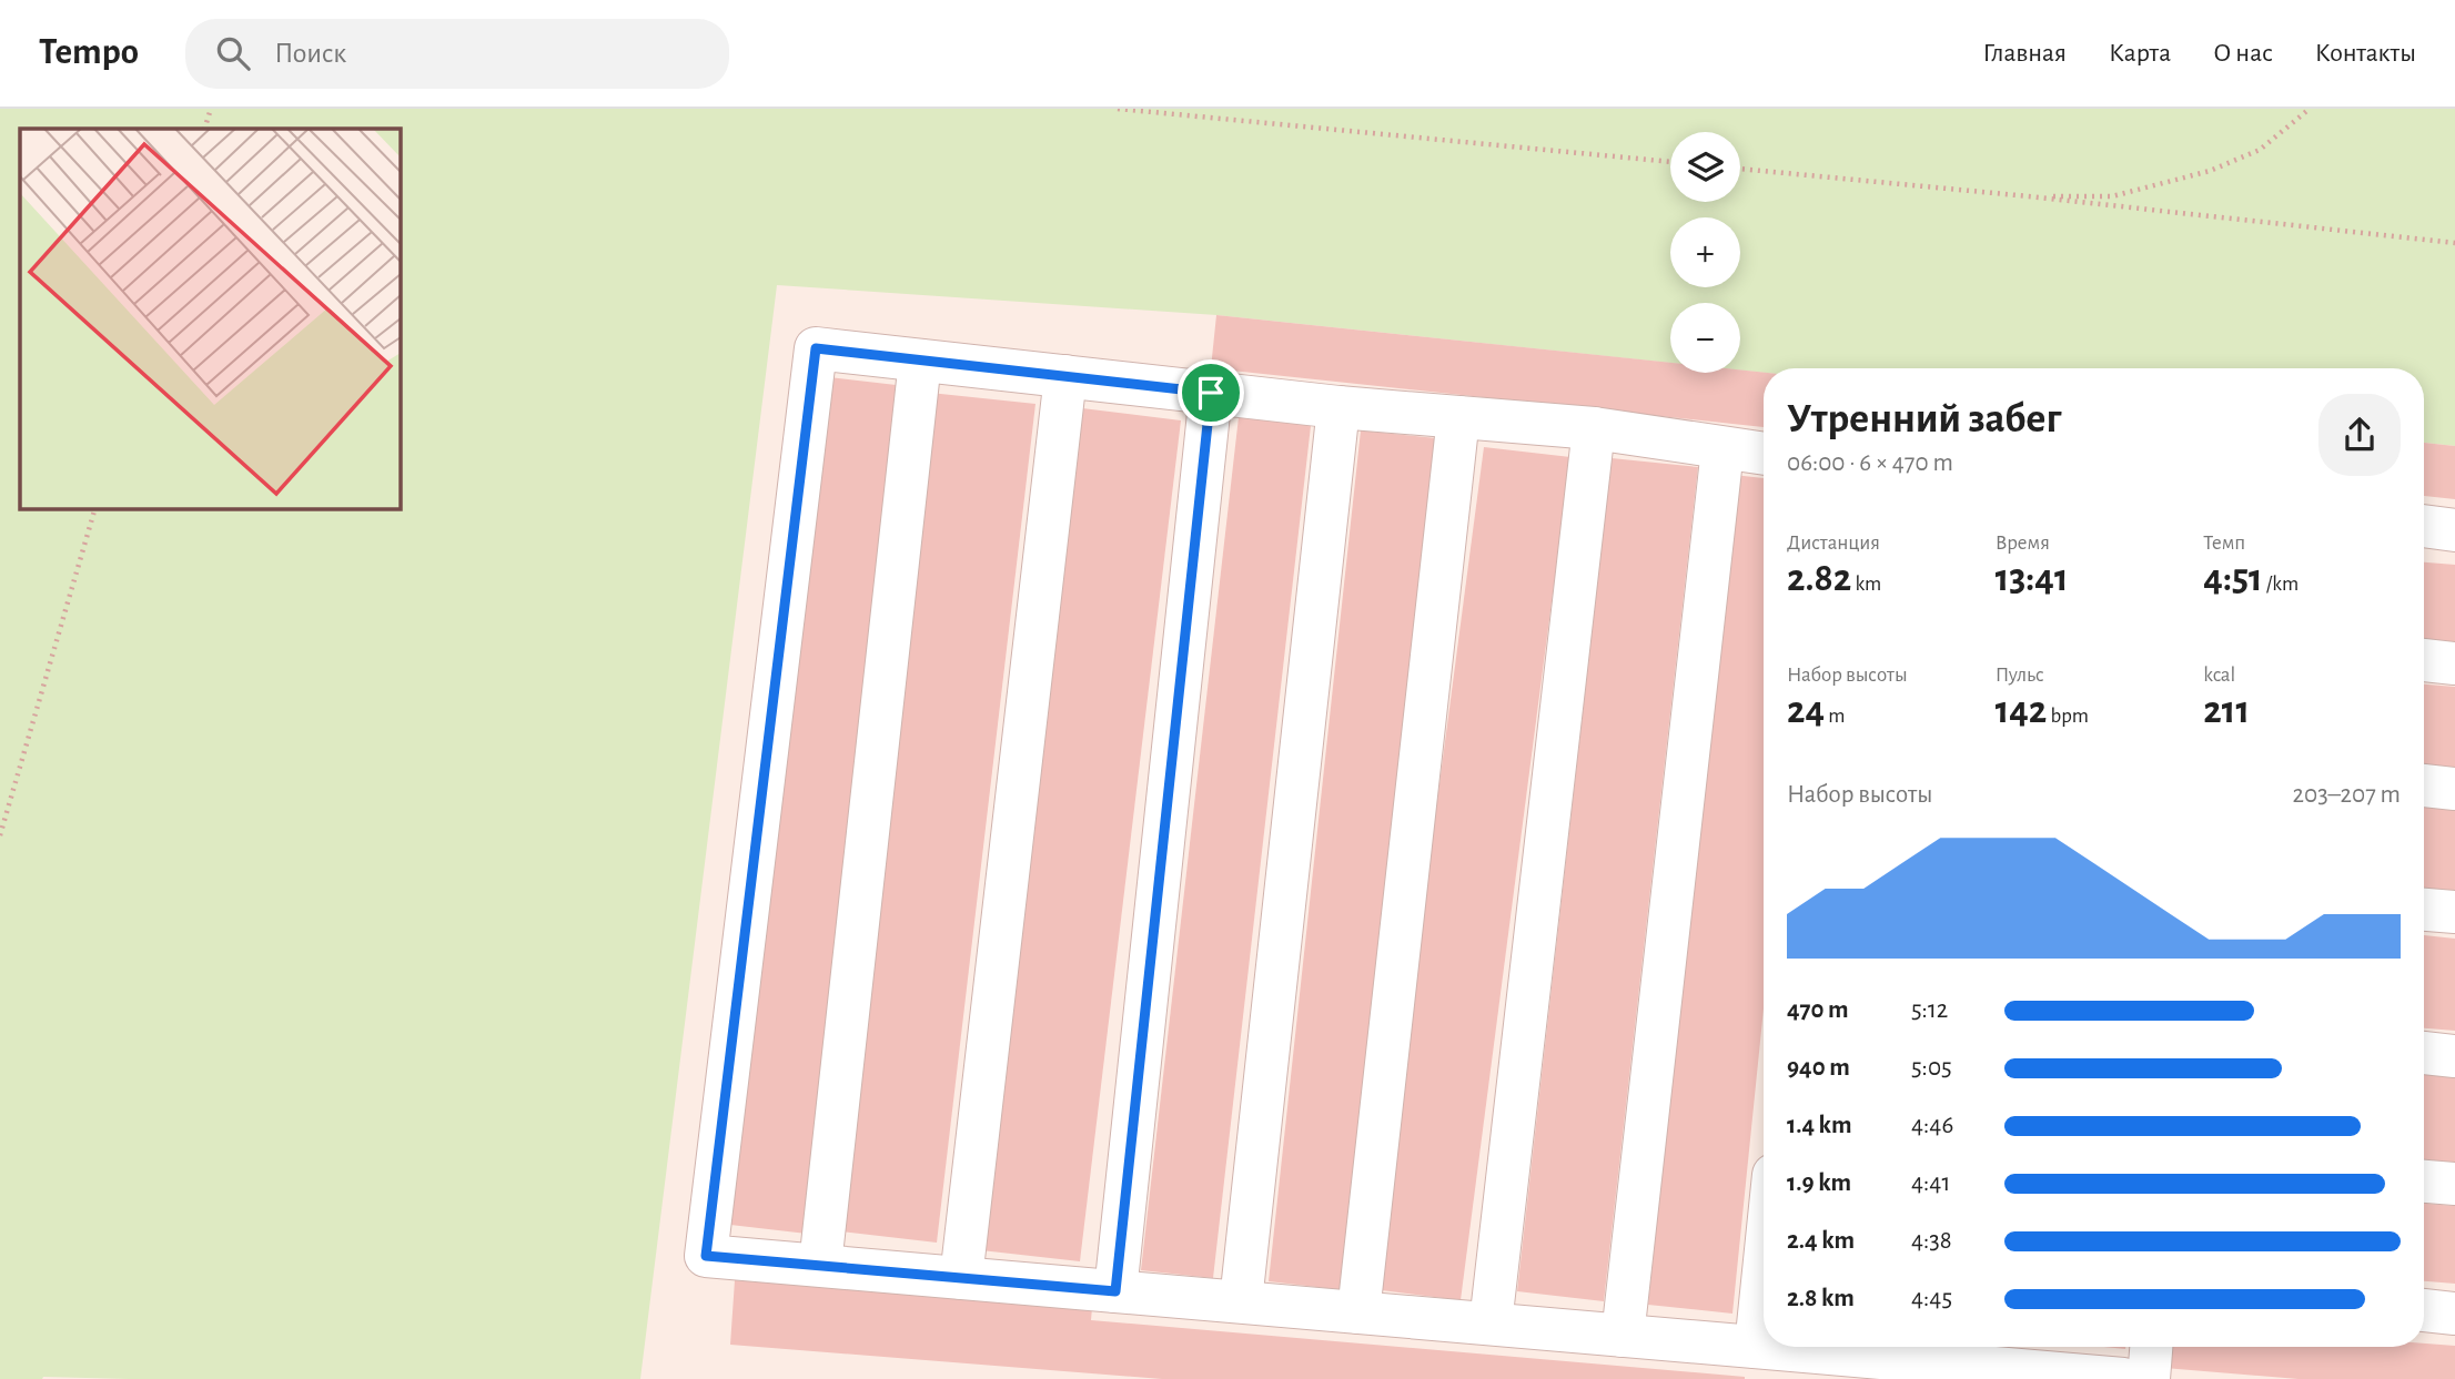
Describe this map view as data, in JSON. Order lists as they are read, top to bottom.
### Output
{
  "page": {
    "header": "Tempo",
    "search": "Поиск",
    "nav": [
      "Главная",
      "Карта",
      "О нас",
      "Контакты"
    ],
    "map_buttons": ["+", "−"],
    "heading": ["Утренний забег", "06:00 · 6 × 470 m"],
    "stats": [
      ["Дистанция", "2.82 km"],
      ["Время", "13:41"],
      ["Темп", "4:51 /km"],
      ["Набор высоты", "24 m"],
      ["Пульс", "142 bpm"],
      ["kcal", "211"]
    ],
    "chart": ["Набор высоты", "203–207 m"],
    "list": [
      {
        "name": "470 m",
        "note": "5:12"
      },
      {
        "name": "940 m",
        "note": "5:05"
      },
      {
        "name": "1.4 km",
        "note": "4:46"
      },
      {
        "name": "1.9 km",
        "note": "4:41"
      },
      {
        "name": "2.4 km",
        "note": "4:38"
      },
      {
        "name": "2.8 km",
        "note": "4:45"
      }
    ]
  }
}
